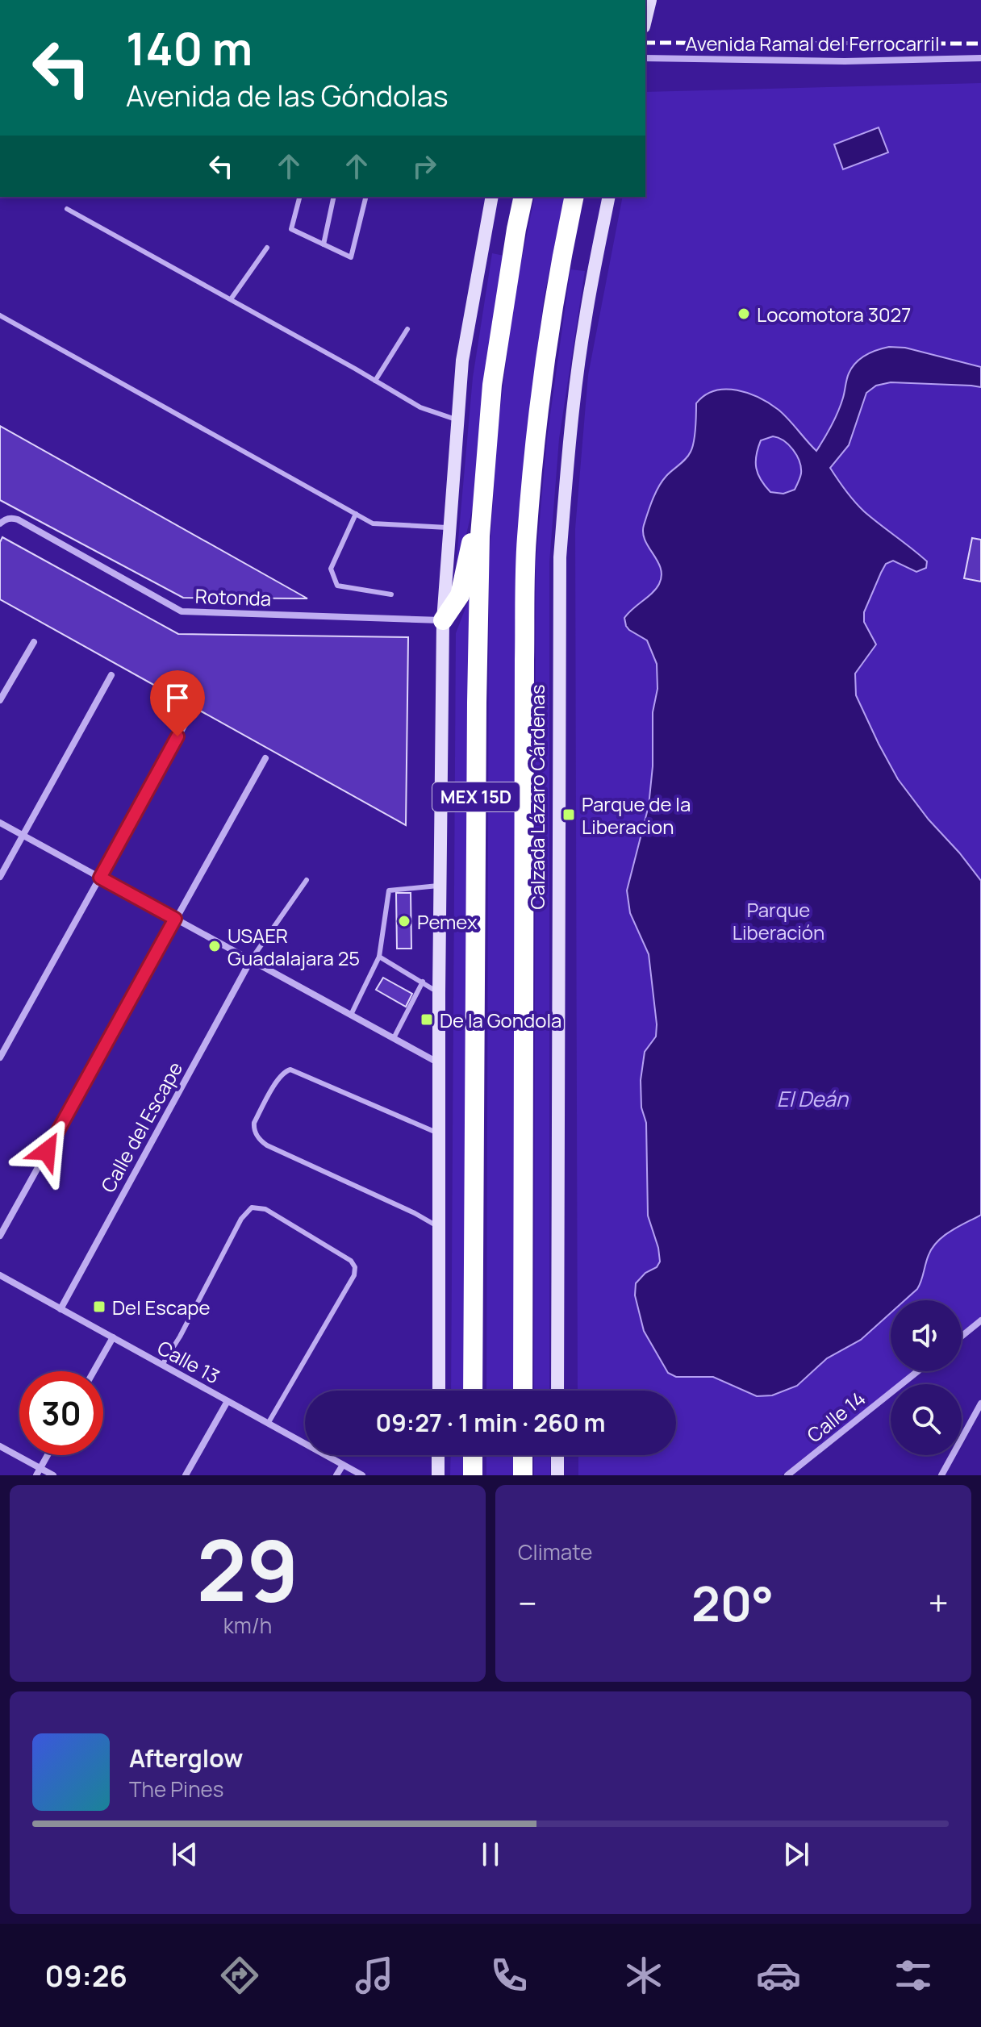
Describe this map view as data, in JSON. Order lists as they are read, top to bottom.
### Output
{
  "streets": {
    "highway": ["MEX 15D", "Calzada Lázaro Cárdenas"],
    "street": [
      "Avenida Ramal del Ferrocarril",
      "Rotonda",
      "Calle del Escape",
      "Calle 13",
      "Calle 14"
    ]
  },
  "crossings": [
    ["Calle del Escape", "Calle 13"]
  ],
  "water": ["El Deán"],
  "parks": ["Parque Liberación"],
  "places": {
    "other": ["Locomotora 3027", "Pemex", "USAER Guadalajara 25"],
    "transit": ["Parque de la Liberacion", "De la Gondola", "Del Escape"]
  },
  "page": {
    "turn": ["140 m", "Avenida de las Góndolas"],
    "limit": "30",
    "trip": "09:27 · 1 min · 260 m",
    "tile": [
      ["29", "km/h"],
      "Climate"
    ],
    "heat": ["−", "20°", "+"],
    "song": ["Afterglow", "The Pines"],
    "tabs": "09:26"
  }
}
